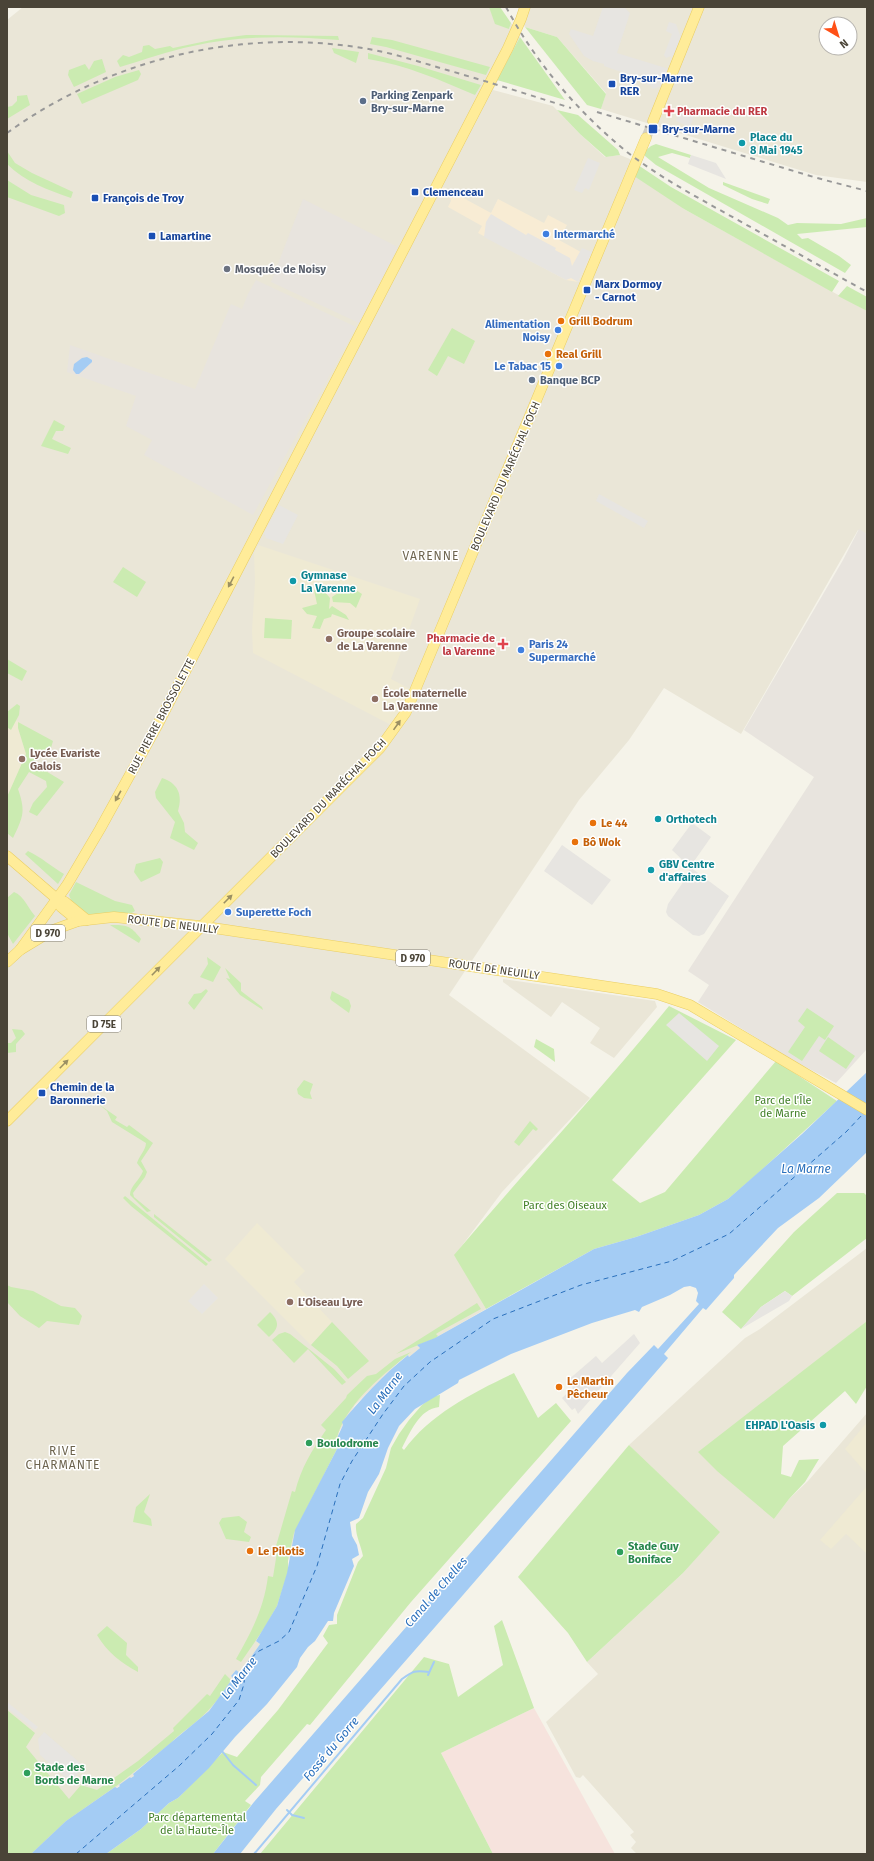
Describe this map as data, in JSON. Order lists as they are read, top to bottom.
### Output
{
  "streets": {
    "main road": [
      "BOULEVARD DU MARÉCHAL FOCH",
      "RUE PIERRE BROSSOLETTE",
      "ROUTE DE NEUILLY",
      "D 970",
      "D 75E"
    ]
  },
  "crossings": [
    ["BOULEVARD DU MARÉCHAL FOCH", "ROUTE DE NEUILLY"],
    ["BOULEVARD DU MARÉCHAL FOCH", "D 75E"],
    ["RUE PIERRE BROSSOLETTE", "ROUTE DE NEUILLY"],
    ["RUE PIERRE BROSSOLETTE", "D 970"],
    ["ROUTE DE NEUILLY", "D 970"],
    ["ROUTE DE NEUILLY", "D 75E"]
  ],
  "one_way": ["BOULEVARD DU MARÉCHAL FOCH", "RUE PIERRE BROSSOLETTE"],
  "districts": ["VARENNE", "RIVE CHARMANTE"],
  "water": ["La Marne", "Canal de Chelles", "Fossé du Gorre"],
  "parks": ["Parc de l'Île de Marne", "Parc des Oiseaux", "Parc départemental de la Haute-Île"],
  "places": {
    "transit": [
      "Bry-sur-Marne RER",
      "Bry-sur-Marne",
      "Clemenceau",
      "François de Troy",
      "Lamartine",
      "Marx Dormoy - Carnot",
      "Chemin de la Baronnerie"
    ],
    "other": [
      "Parking Zenpark Bry-sur-Marne",
      "Place du 8 Mai 1945",
      "Intermarché",
      "Mosquée de Noisy",
      "Grill Bodrum",
      "Alimentation Noisy",
      "Real Grill",
      "Le Tabac 15",
      "Banque BCP",
      "Gymnase La Varenne",
      "Groupe scolaire de La Varenne",
      "Paris 24 Supermarché",
      "École maternelle La Varenne",
      "Lycée Evariste Galois",
      "Orthotech",
      "Le 44",
      "Bô Wok",
      "GBV Centre d'affaires",
      "Superette Foch",
      "L'Oiseau Lyre",
      "Le Martin Pêcheur",
      "EHPAD L'Oasis",
      "Boulodrome",
      "Le Pilotis",
      "Stade Guy Boniface",
      "Stade des Bords de Marne"
    ],
    "health": ["Pharmacie du RER", "Pharmacie de la Varenne"]
  },
  "north": "bottom right"
}
